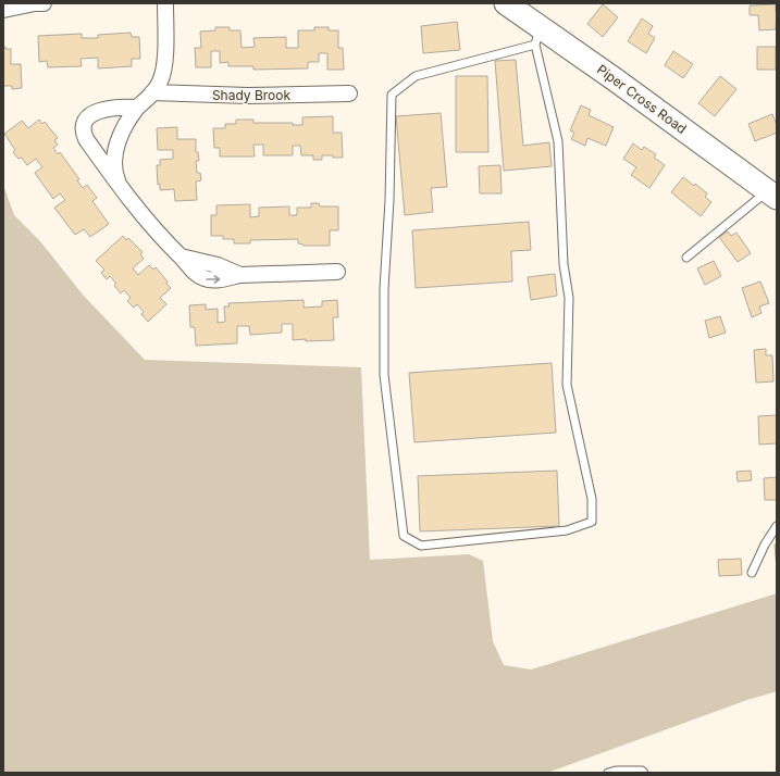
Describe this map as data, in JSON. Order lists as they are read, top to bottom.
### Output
{
  "streets": {
    "main road": ["Piper Cross Road"],
    "street": ["Shady Brook"]
  }
}
